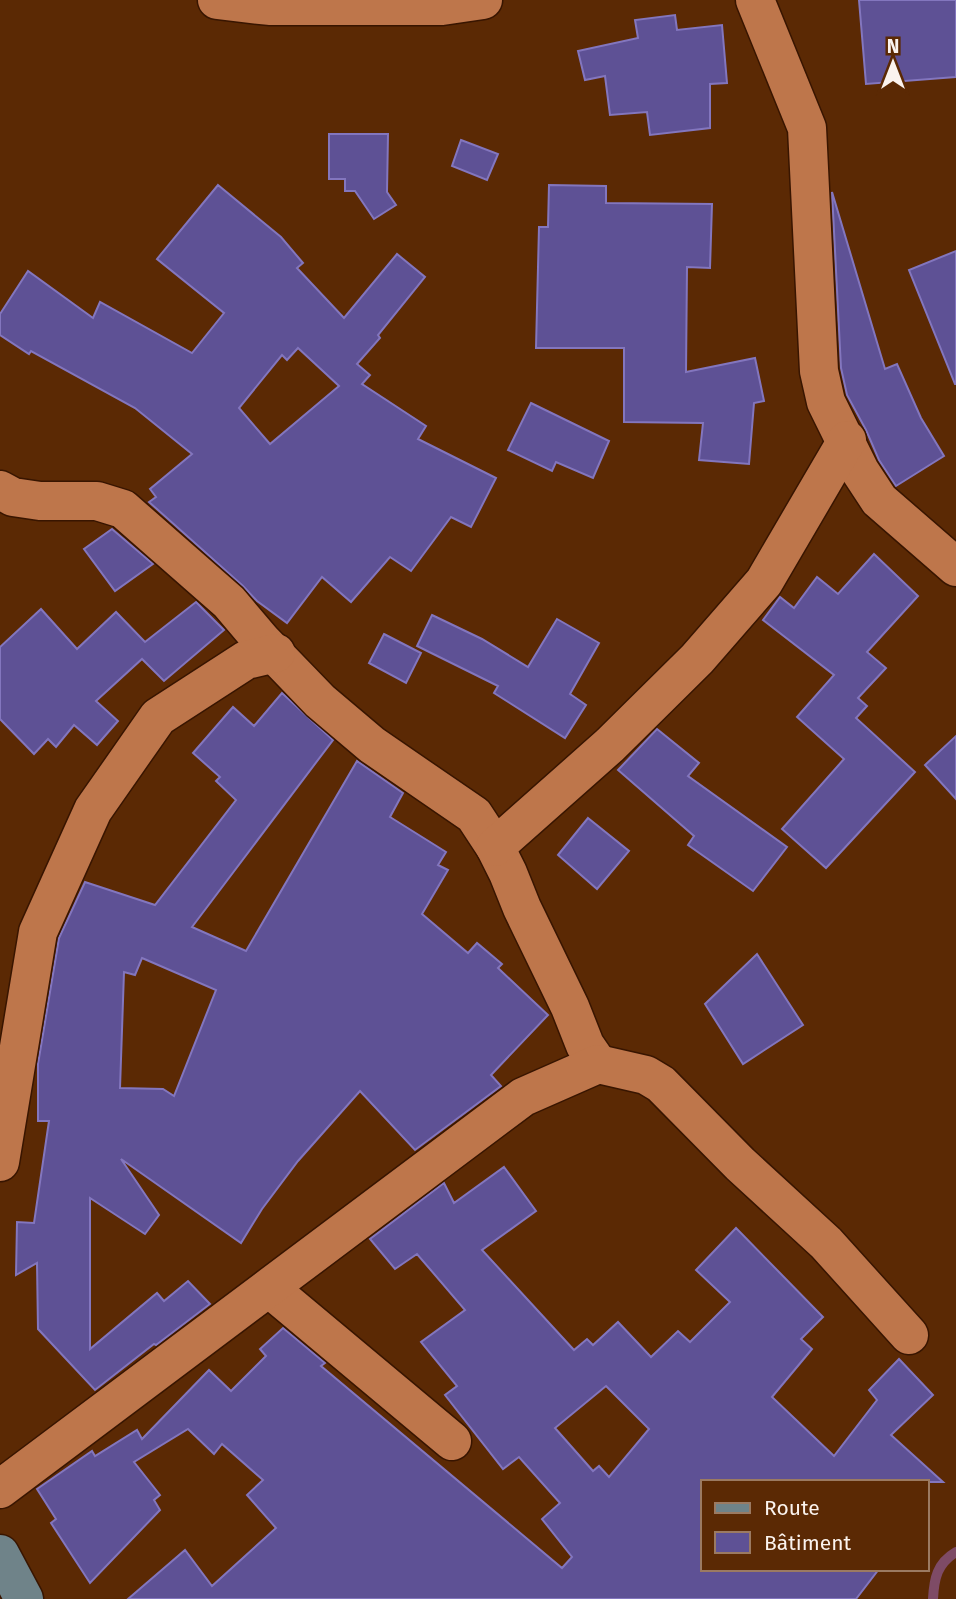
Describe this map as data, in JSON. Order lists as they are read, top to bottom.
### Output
{
  "legend": ["Route", "Bâtiment"],
  "north": "top"
}
